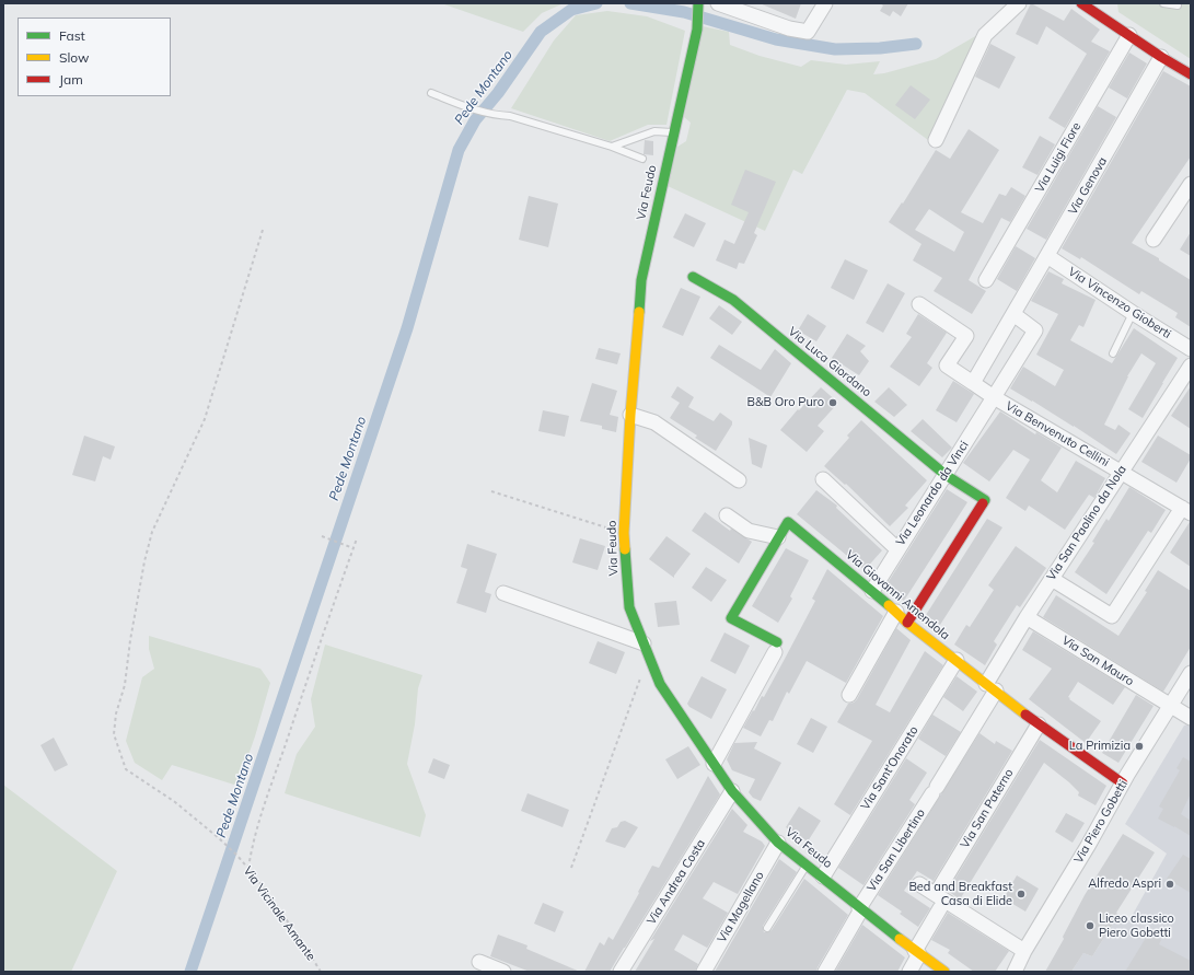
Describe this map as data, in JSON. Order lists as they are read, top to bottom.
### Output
{
  "streets": {
    "street": [
      "Via Luigi Fiore",
      "Via Genova",
      "Via Feudo",
      "Via Vincenzo Gioberti",
      "Via Luca Giordano",
      "Via Benvenuto Cellini",
      "Via Leonardo da Vinci",
      "Via San Paolino da Nola",
      "Via Giovanni Amendola",
      "Via San Mauro",
      "Via Sant'Onorato",
      "Via San Paterno",
      "Via Piero Gobetti",
      "Via San Libertino",
      "Via Andrea Costa",
      "Via Magellano"
    ],
    "path": ["Via Vicinale Amante"]
  },
  "crossings": [
    ["Via Genova", "Via Vincenzo Gioberti"],
    ["Via Genova", "Via Benvenuto Cellini"],
    ["Via Genova", "Via Leonardo da Vinci"],
    ["Via Feudo", "Via Sant'Onorato"],
    ["Via Feudo", "Via San Libertino"],
    ["Via Feudo", "Via Andrea Costa"],
    ["Via Feudo", "Via Magellano"],
    ["Via Luca Giordano", "Via Leonardo da Vinci"],
    ["Via Luca Giordano", "Via Giovanni Amendola"],
    ["Via Benvenuto Cellini", "Via Leonardo da Vinci"],
    ["Via Benvenuto Cellini", "Via San Paolino da Nola"],
    ["Via Leonardo da Vinci", "Via Giovanni Amendola"],
    ["Via San Paolino da Nola", "Via Giovanni Amendola"],
    ["Via San Paolino da Nola", "Via San Mauro"],
    ["Via San Paolino da Nola", "Via San Libertino"],
    ["Via Giovanni Amendola", "Via Sant'Onorato"],
    ["Via Giovanni Amendola", "Via San Paterno"],
    ["Via Giovanni Amendola", "Via Piero Gobetti"],
    ["Via Giovanni Amendola", "Via San Libertino"],
    ["Via San Mauro", "Via Piero Gobetti"]
  ],
  "water": ["Pede Montano"],
  "places": [
    "B&B Oro Puro",
    "La Primizia",
    "Alfredo Aspri",
    "Bed and Breakfast Casa di Elide",
    "Liceo classico Piero Gobetti"
  ],
  "legend": ["Fast", "Slow", "Jam"]
}
